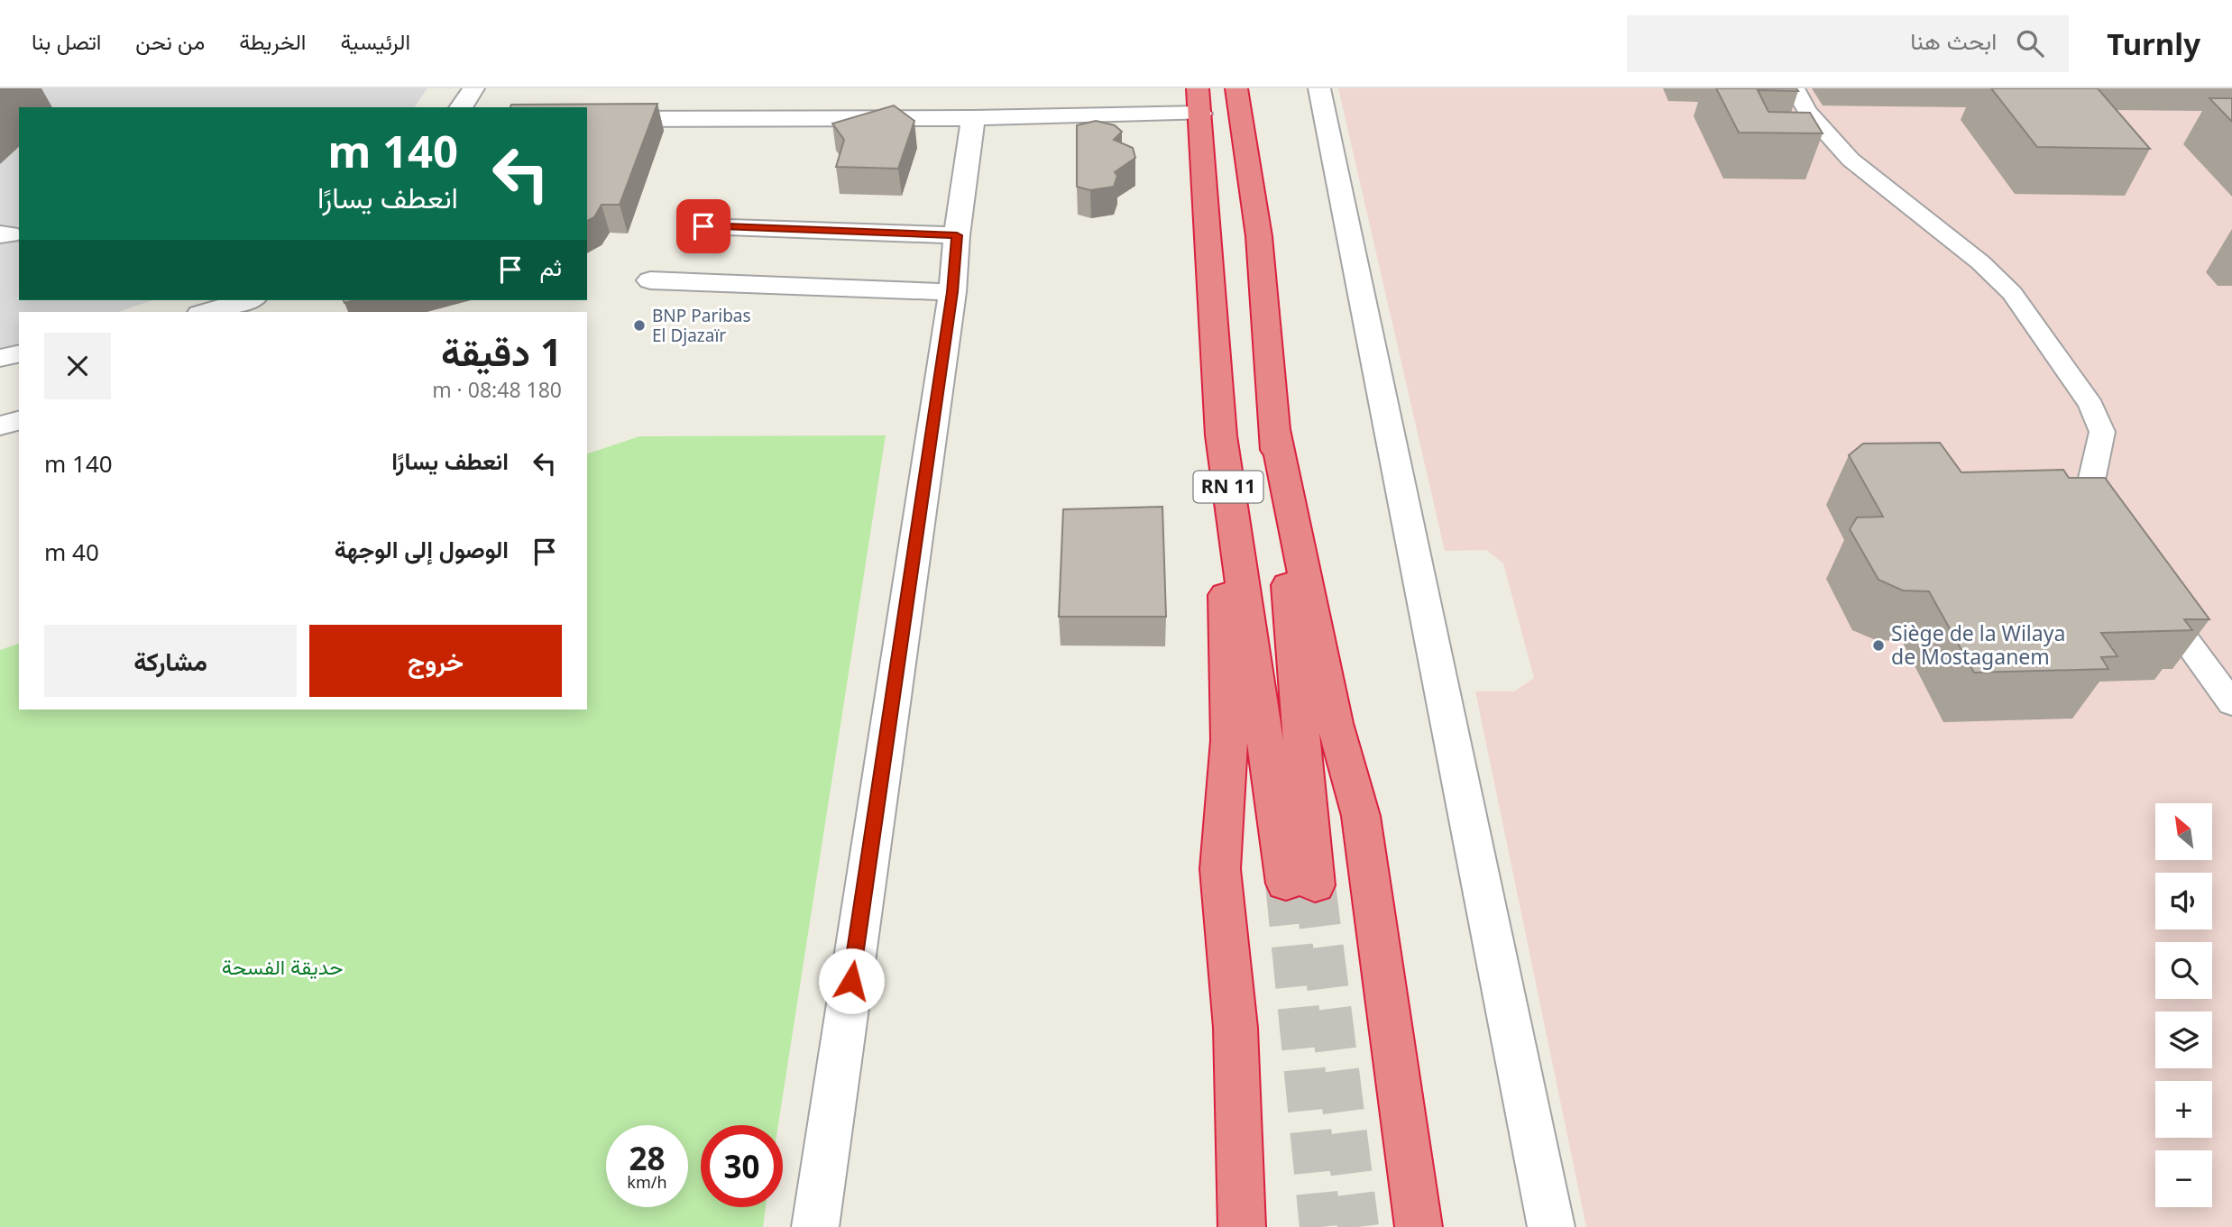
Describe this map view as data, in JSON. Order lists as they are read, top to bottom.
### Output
{
  "streets": {
    "highway": ["RN 11"]
  },
  "parks": ["حديقة الفسحة"],
  "places": ["BNP Paribas El Djazaïr", "Siège de la Wilaya de Mostaganem"],
  "north": "top left",
  "page": {
    "header": "Turnly",
    "search": "ابحث هنا",
    "nav": [
      "الرئيسية",
      "الخريطة",
      "من نحن",
      "اتصل بنا"
    ],
    "turn": ["140 m", "انعطف يسارًا"],
    "then": "ثم",
    "heading": ["1 دقيقة", "180 m · 08:48"],
    "list": [
      {
        "name": "انعطف يسارًا",
        "value": "140 m"
      },
      {
        "name": "الوصول إلى الوجهة",
        "value": "40 m"
      }
    ],
    "buttons": ["خروج", "مشاركة"],
    "map_buttons": ["+", "−"],
    "speed": "28 km/h",
    "limit": "30"
  }
}
